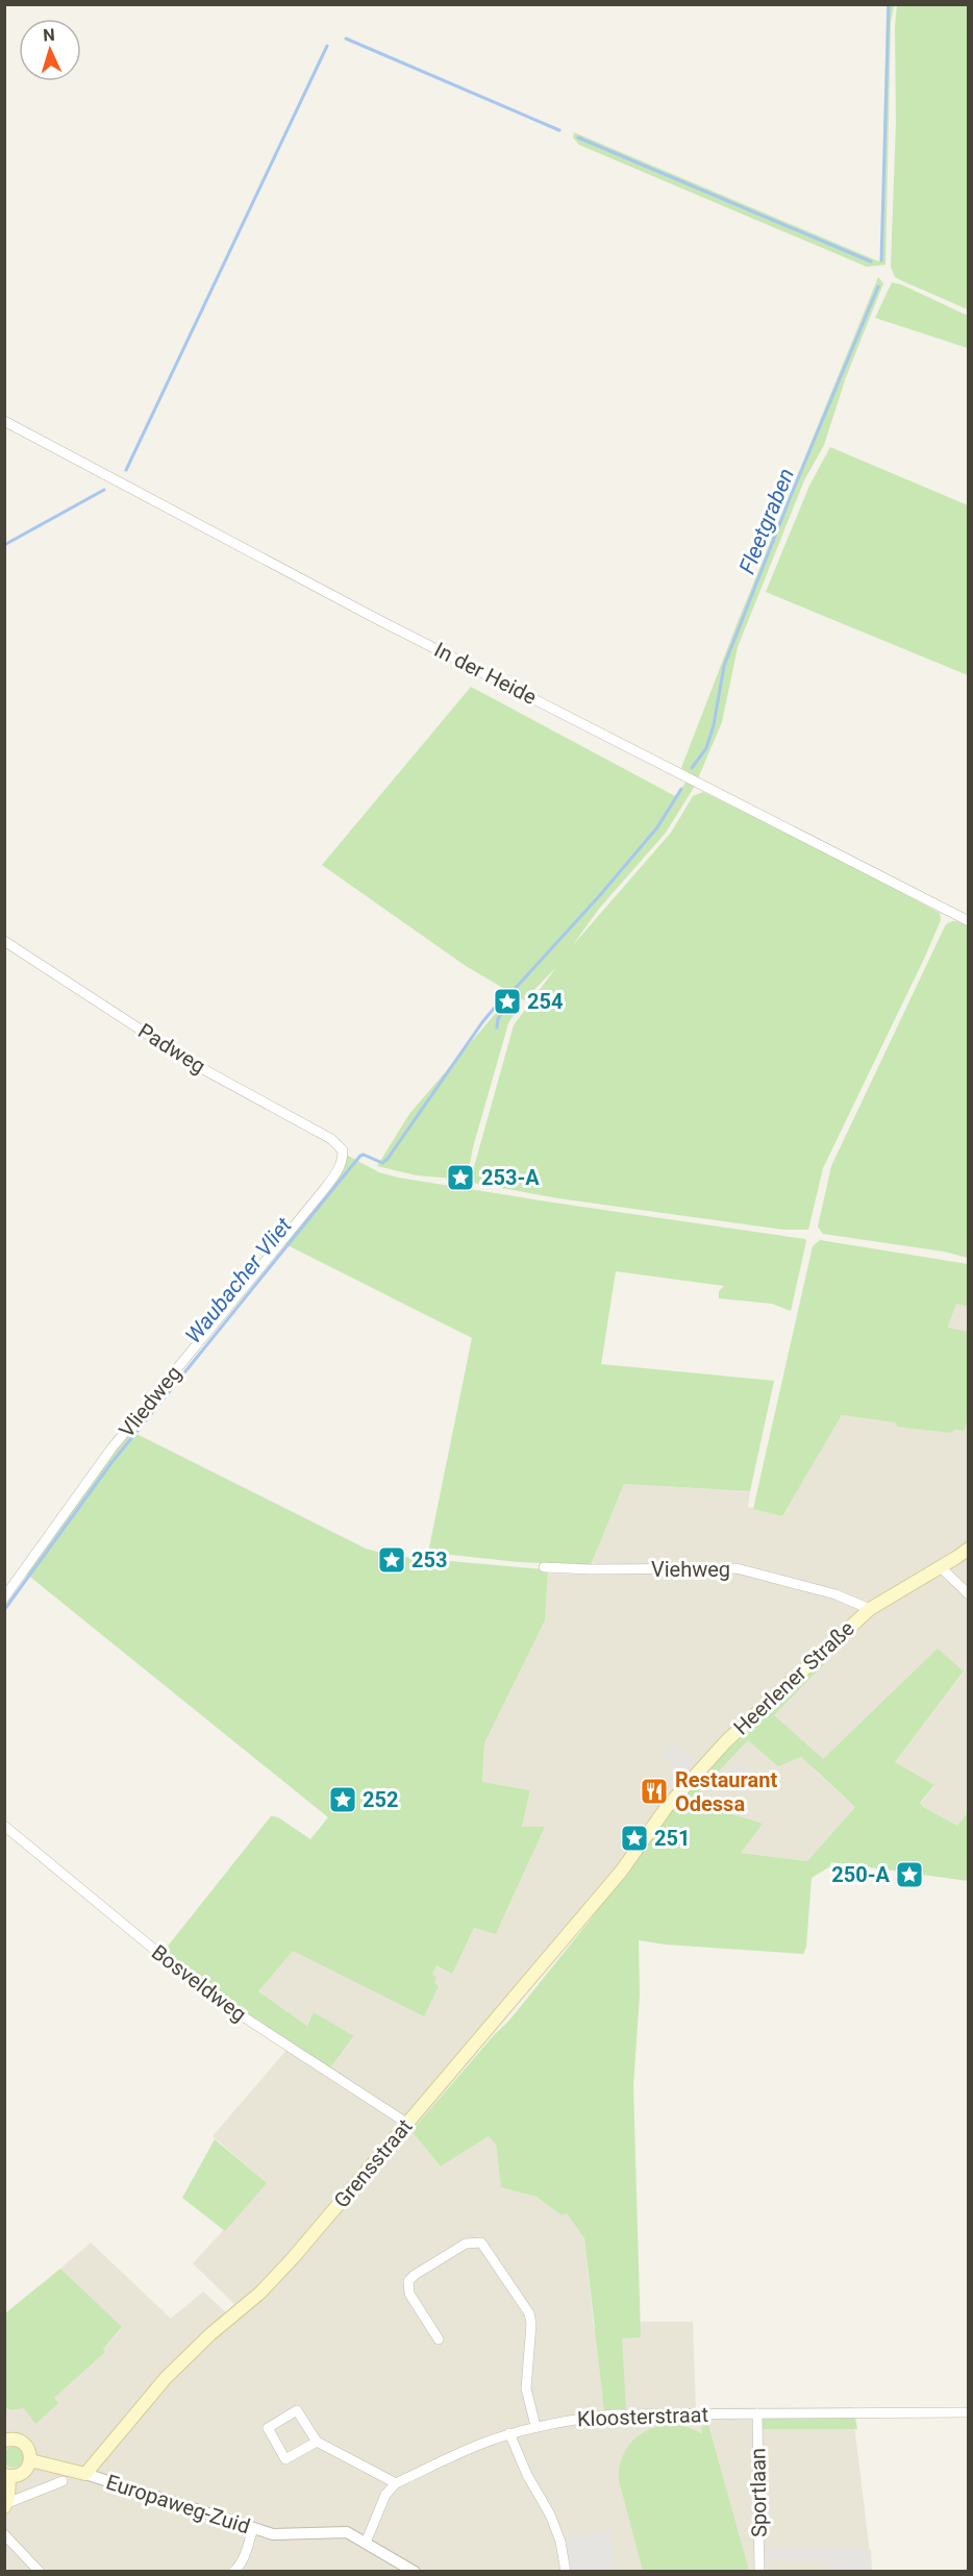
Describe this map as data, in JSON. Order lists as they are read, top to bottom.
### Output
{
  "streets": {
    "main road": ["Heerlener Straße", "Grensstraat", "Europaweg-Zuid"],
    "street": [
      "In der Heide",
      "Padweg",
      "Vliedweg",
      "Viehweg",
      "Bosveldweg",
      "Kloosterstraat",
      "Sportlaan"
    ]
  },
  "crossings": [
    ["Padweg", "Vliedweg"],
    ["Viehweg", "Heerlener Straße"],
    ["Heerlener Straße", "Grensstraat"],
    ["Bosveldweg", "Grensstraat"],
    ["Grensstraat", "Europaweg-Zuid"],
    ["Kloosterstraat", "Sportlaan"]
  ],
  "water": ["Fleetgraben", "Waubacher Vliet"],
  "places": {
    "place": [
      "254",
      "253-A",
      "253",
      "252",
      "251",
      "250-A"
    ],
    "restaurant": ["Restaurant Odessa"]
  },
  "north": "top"
}
